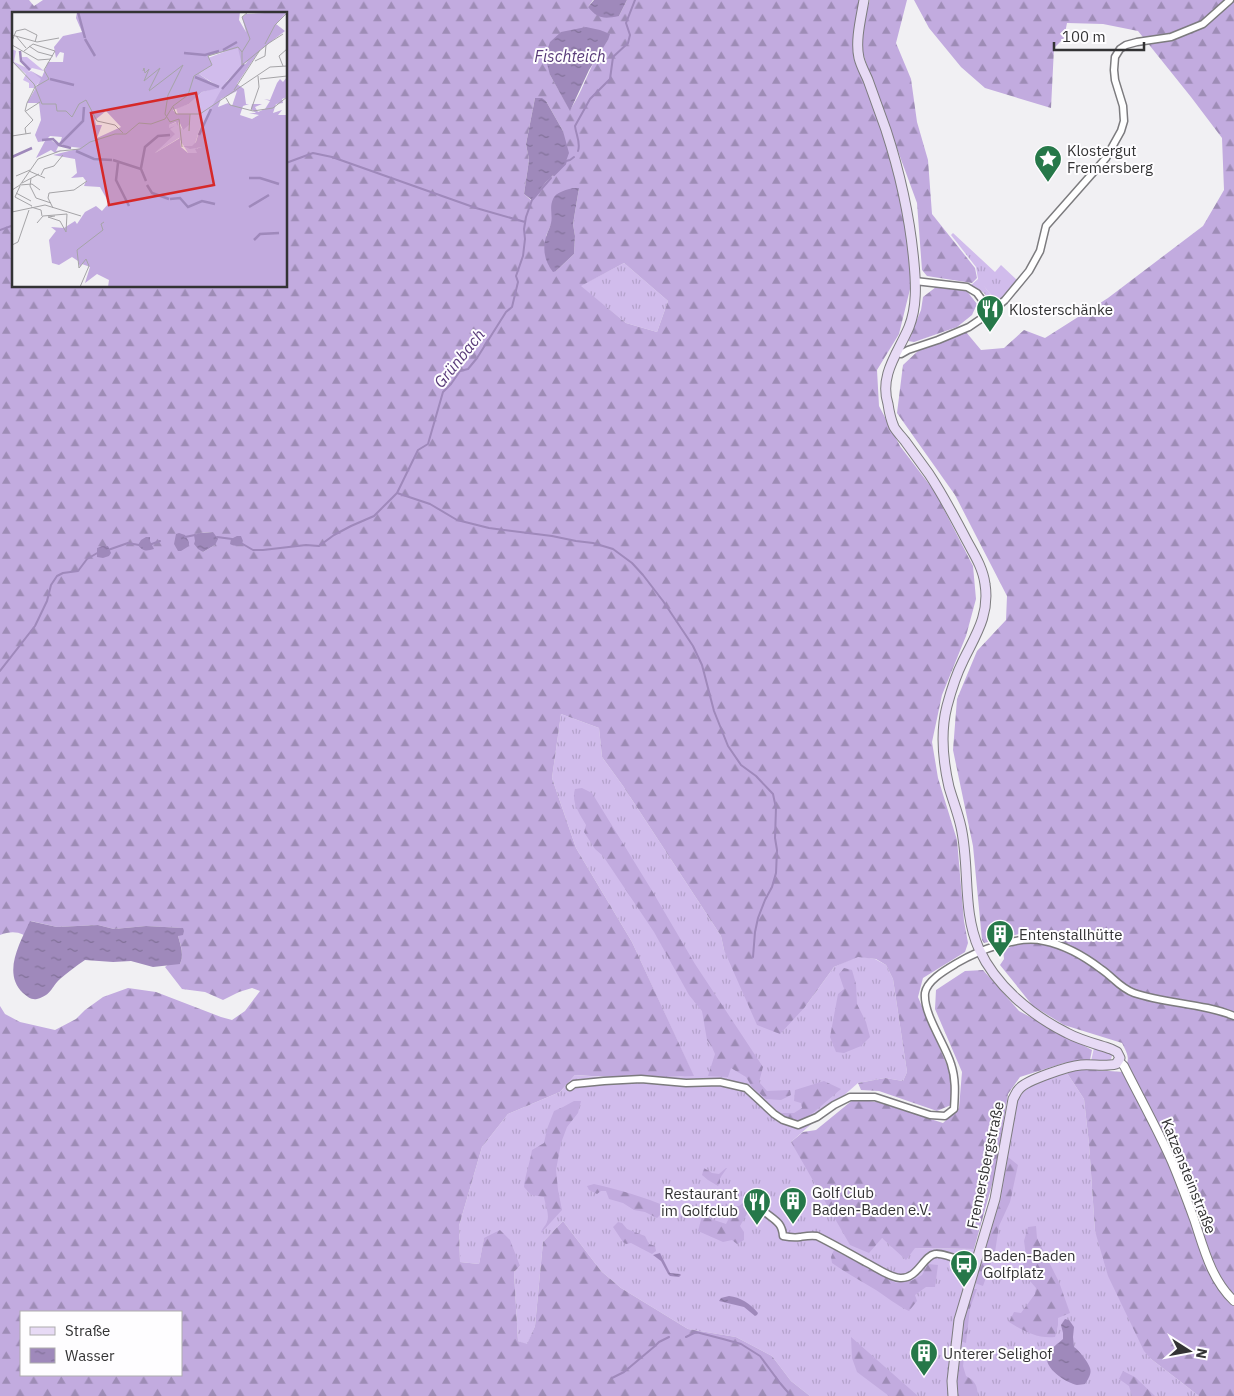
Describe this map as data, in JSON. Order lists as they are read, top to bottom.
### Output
{
  "streets": {
    "main road": ["Fremersbergstraße"],
    "street": ["Katzensteinstraße"]
  },
  "crossings": [
    ["Fremersbergstraße", "Katzensteinstraße"]
  ],
  "water": ["Fischteich", "Grünbach"],
  "places": {
    "place": ["Klostergut Fremersberg"],
    "restaurant": ["Klosterschänke", "Restaurant im Golfclub"],
    "building": ["Entenstallhütte", "Golf Club Baden-Baden e.V.", "Unterer Selighof"],
    "bus stop": ["Baden-Baden Golfplatz"]
  },
  "legend": ["Straße", "Wasser"],
  "scale_bar": "100 m",
  "north": "right"
}
